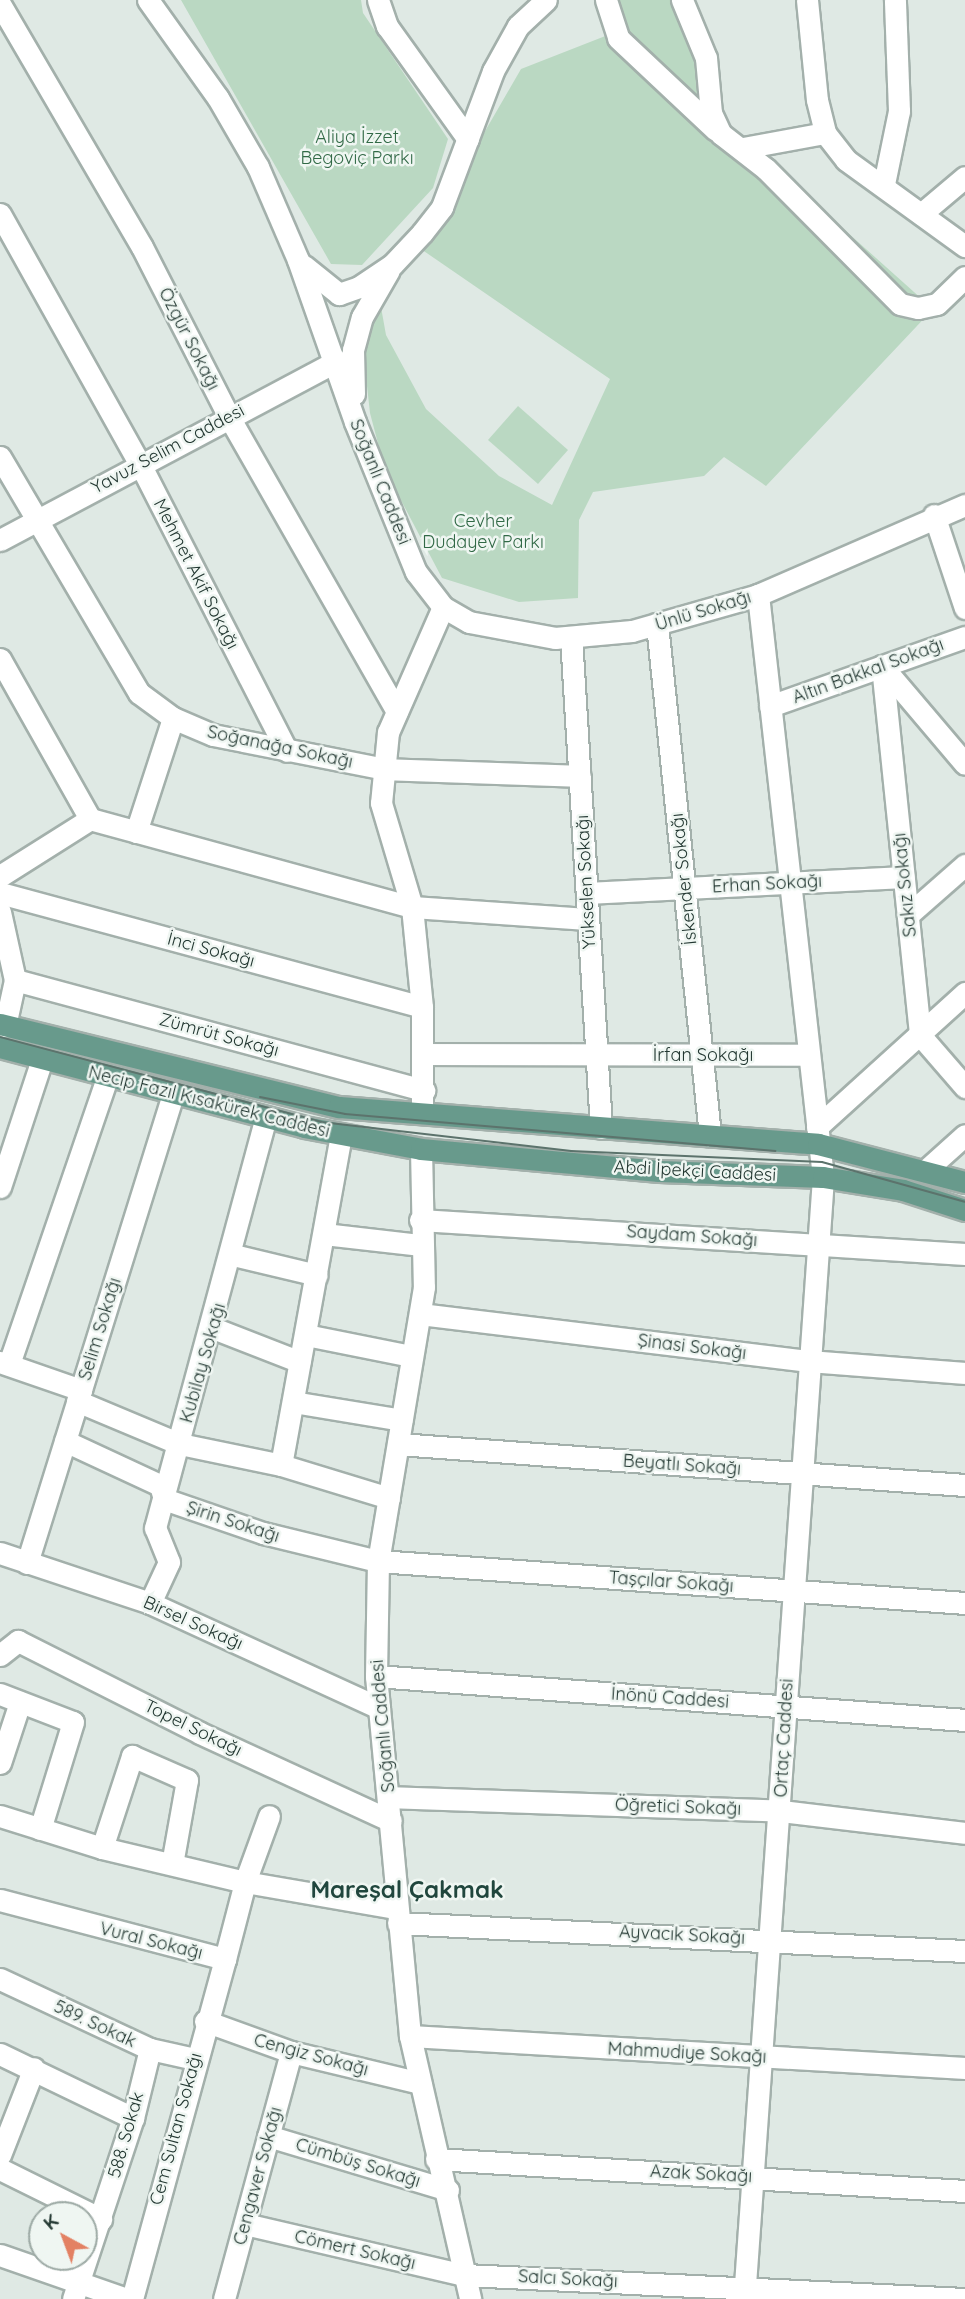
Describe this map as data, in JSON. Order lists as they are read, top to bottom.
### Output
{
  "streets": {
    "main road": ["Necip Fazıl Kısakürek Caddesi", "Abdi İpekçi Caddesi"],
    "street": [
      "Özgür Sokağı",
      "Yavuz Selim Caddesi",
      "Soğanlı Caddesi",
      "Mehmet Akif Sokağı",
      "Ünlü Sokağı",
      "Altın Bakkal Sokağı",
      "Soğanağa Sokağı",
      "İskender Sokağı",
      "Yükselen Sokağı",
      "Erhan Sokağı",
      "Sakız Sokağı",
      "İnci Sokağı",
      "Zümrüt Sokağı",
      "İrfan Sokağı",
      "Saydam Sokağı",
      "Selim Sokağı",
      "Şinasi Sokağı",
      "Kubilay Sokağı",
      "Beyatlı Sokağı",
      "Şirin Sokağı",
      "Taşçılar Sokağı",
      "Birsel Sokağı",
      "İnönü Caddesi",
      "Topel Sokağı",
      "Ortaç Caddesi",
      "Öğretici Sokağı",
      "Ayvacık Sokağı",
      "Vural Sokağı",
      "589. Sokak",
      "Mahmudiye Sokağı",
      "Cengiz Sokağı",
      "Cem Sultan Sokağı",
      "588. Sokak",
      "Cümbüş Sokağı",
      "Azak Sokağı",
      "Cengaver Sokağı",
      "Cömert Sokağı",
      "Salcı Sokağı"
    ]
  },
  "crossings": [
    ["Özgür Sokağı", "Yavuz Selim Caddesi"],
    ["Yavuz Selim Caddesi", "Soğanlı Caddesi"],
    ["Yavuz Selim Caddesi", "Mehmet Akif Sokağı"],
    ["Yavuz Selim Caddesi", "Soğanağa Sokağı"],
    ["Soğanlı Caddesi", "Ünlü Sokağı"],
    ["Soğanlı Caddesi", "Necip Fazıl Kısakürek Caddesi"],
    ["Soğanlı Caddesi", "Abdi İpekçi Caddesi"],
    ["Soğanlı Caddesi", "Saydam Sokağı"],
    ["Soğanlı Caddesi", "Şinasi Sokağı"],
    ["Soğanlı Caddesi", "Beyatlı Sokağı"],
    ["Soğanlı Caddesi", "Şirin Sokağı"],
    ["Soğanlı Caddesi", "Taşçılar Sokağı"],
    ["Soğanlı Caddesi", "Birsel Sokağı"],
    ["Soğanlı Caddesi", "İnönü Caddesi"],
    ["Soğanlı Caddesi", "Topel Sokağı"],
    ["Soğanlı Caddesi", "Öğretici Sokağı"],
    ["Soğanlı Caddesi", "Ayvacık Sokağı"],
    ["Soğanlı Caddesi", "Mahmudiye Sokağı"],
    ["Soğanlı Caddesi", "Cengiz Sokağı"],
    ["Soğanlı Caddesi", "Cümbüş Sokağı"],
    ["Soğanlı Caddesi", "Azak Sokağı"],
    ["Soğanlı Caddesi", "Cömert Sokağı"],
    ["Soğanlı Caddesi", "Salcı Sokağı"],
    ["Mehmet Akif Sokağı", "Soğanağa Sokağı"],
    ["Ünlü Sokağı", "İskender Sokağı"],
    ["Ünlü Sokağı", "Yükselen Sokağı"],
    ["Ünlü Sokağı", "Ortaç Caddesi"],
    ["Altın Bakkal Sokağı", "Sakız Sokağı"],
    ["Altın Bakkal Sokağı", "Ortaç Caddesi"],
    ["Soğanağa Sokağı", "Yükselen Sokağı"],
    ["İskender Sokağı", "Erhan Sokağı"],
    ["İskender Sokağı", "İrfan Sokağı"],
    ["İskender Sokağı", "Abdi İpekçi Caddesi"],
    ["Yükselen Sokağı", "Erhan Sokağı"],
    ["Yükselen Sokağı", "İrfan Sokağı"],
    ["Yükselen Sokağı", "Abdi İpekçi Caddesi"],
    ["Erhan Sokağı", "Sakız Sokağı"],
    ["Erhan Sokağı", "Ortaç Caddesi"],
    ["İrfan Sokağı", "Ortaç Caddesi"],
    ["Necip Fazıl Kısakürek Caddesi", "Abdi İpekçi Caddesi"],
    ["Necip Fazıl Kısakürek Caddesi", "Selim Sokağı"],
    ["Necip Fazıl Kısakürek Caddesi", "Kubilay Sokağı"],
    ["Abdi İpekçi Caddesi", "Ortaç Caddesi"],
    ["Saydam Sokağı", "Ortaç Caddesi"],
    ["Selim Sokağı", "Şirin Sokağı"],
    ["Selim Sokağı", "Birsel Sokağı"],
    ["Şinasi Sokağı", "Ortaç Caddesi"],
    ["Kubilay Sokağı", "Şirin Sokağı"],
    ["Kubilay Sokağı", "Birsel Sokağı"],
    ["Beyatlı Sokağı", "Ortaç Caddesi"],
    ["Şirin Sokağı", "Taşçılar Sokağı"],
    ["Taşçılar Sokağı", "Ortaç Caddesi"],
    ["İnönü Caddesi", "Ortaç Caddesi"],
    ["Ortaç Caddesi", "Öğretici Sokağı"],
    ["Ortaç Caddesi", "Ayvacık Sokağı"],
    ["Ortaç Caddesi", "Mahmudiye Sokağı"],
    ["Ortaç Caddesi", "Azak Sokağı"],
    ["Ortaç Caddesi", "Salcı Sokağı"],
    ["Ayvacık Sokağı", "Vural Sokağı"],
    ["Vural Sokağı", "Cem Sultan Sokağı"],
    ["589. Sokak", "Cem Sultan Sokağı"],
    ["589. Sokak", "588. Sokak"],
    ["Cengiz Sokağı", "Cem Sultan Sokağı"],
    ["Cengiz Sokağı", "Cengaver Sokağı"],
    ["Cümbüş Sokağı", "Cengaver Sokağı"],
    ["Cengaver Sokağı", "Cömert Sokağı"],
    ["Cömert Sokağı", "Salcı Sokağı"]
  ],
  "districts": ["Mareşal Çakmak"],
  "parks": ["Aliya İzzet Begoviç Parkı", "Cevher Dudayev Parkı"],
  "north": "top left"
}
